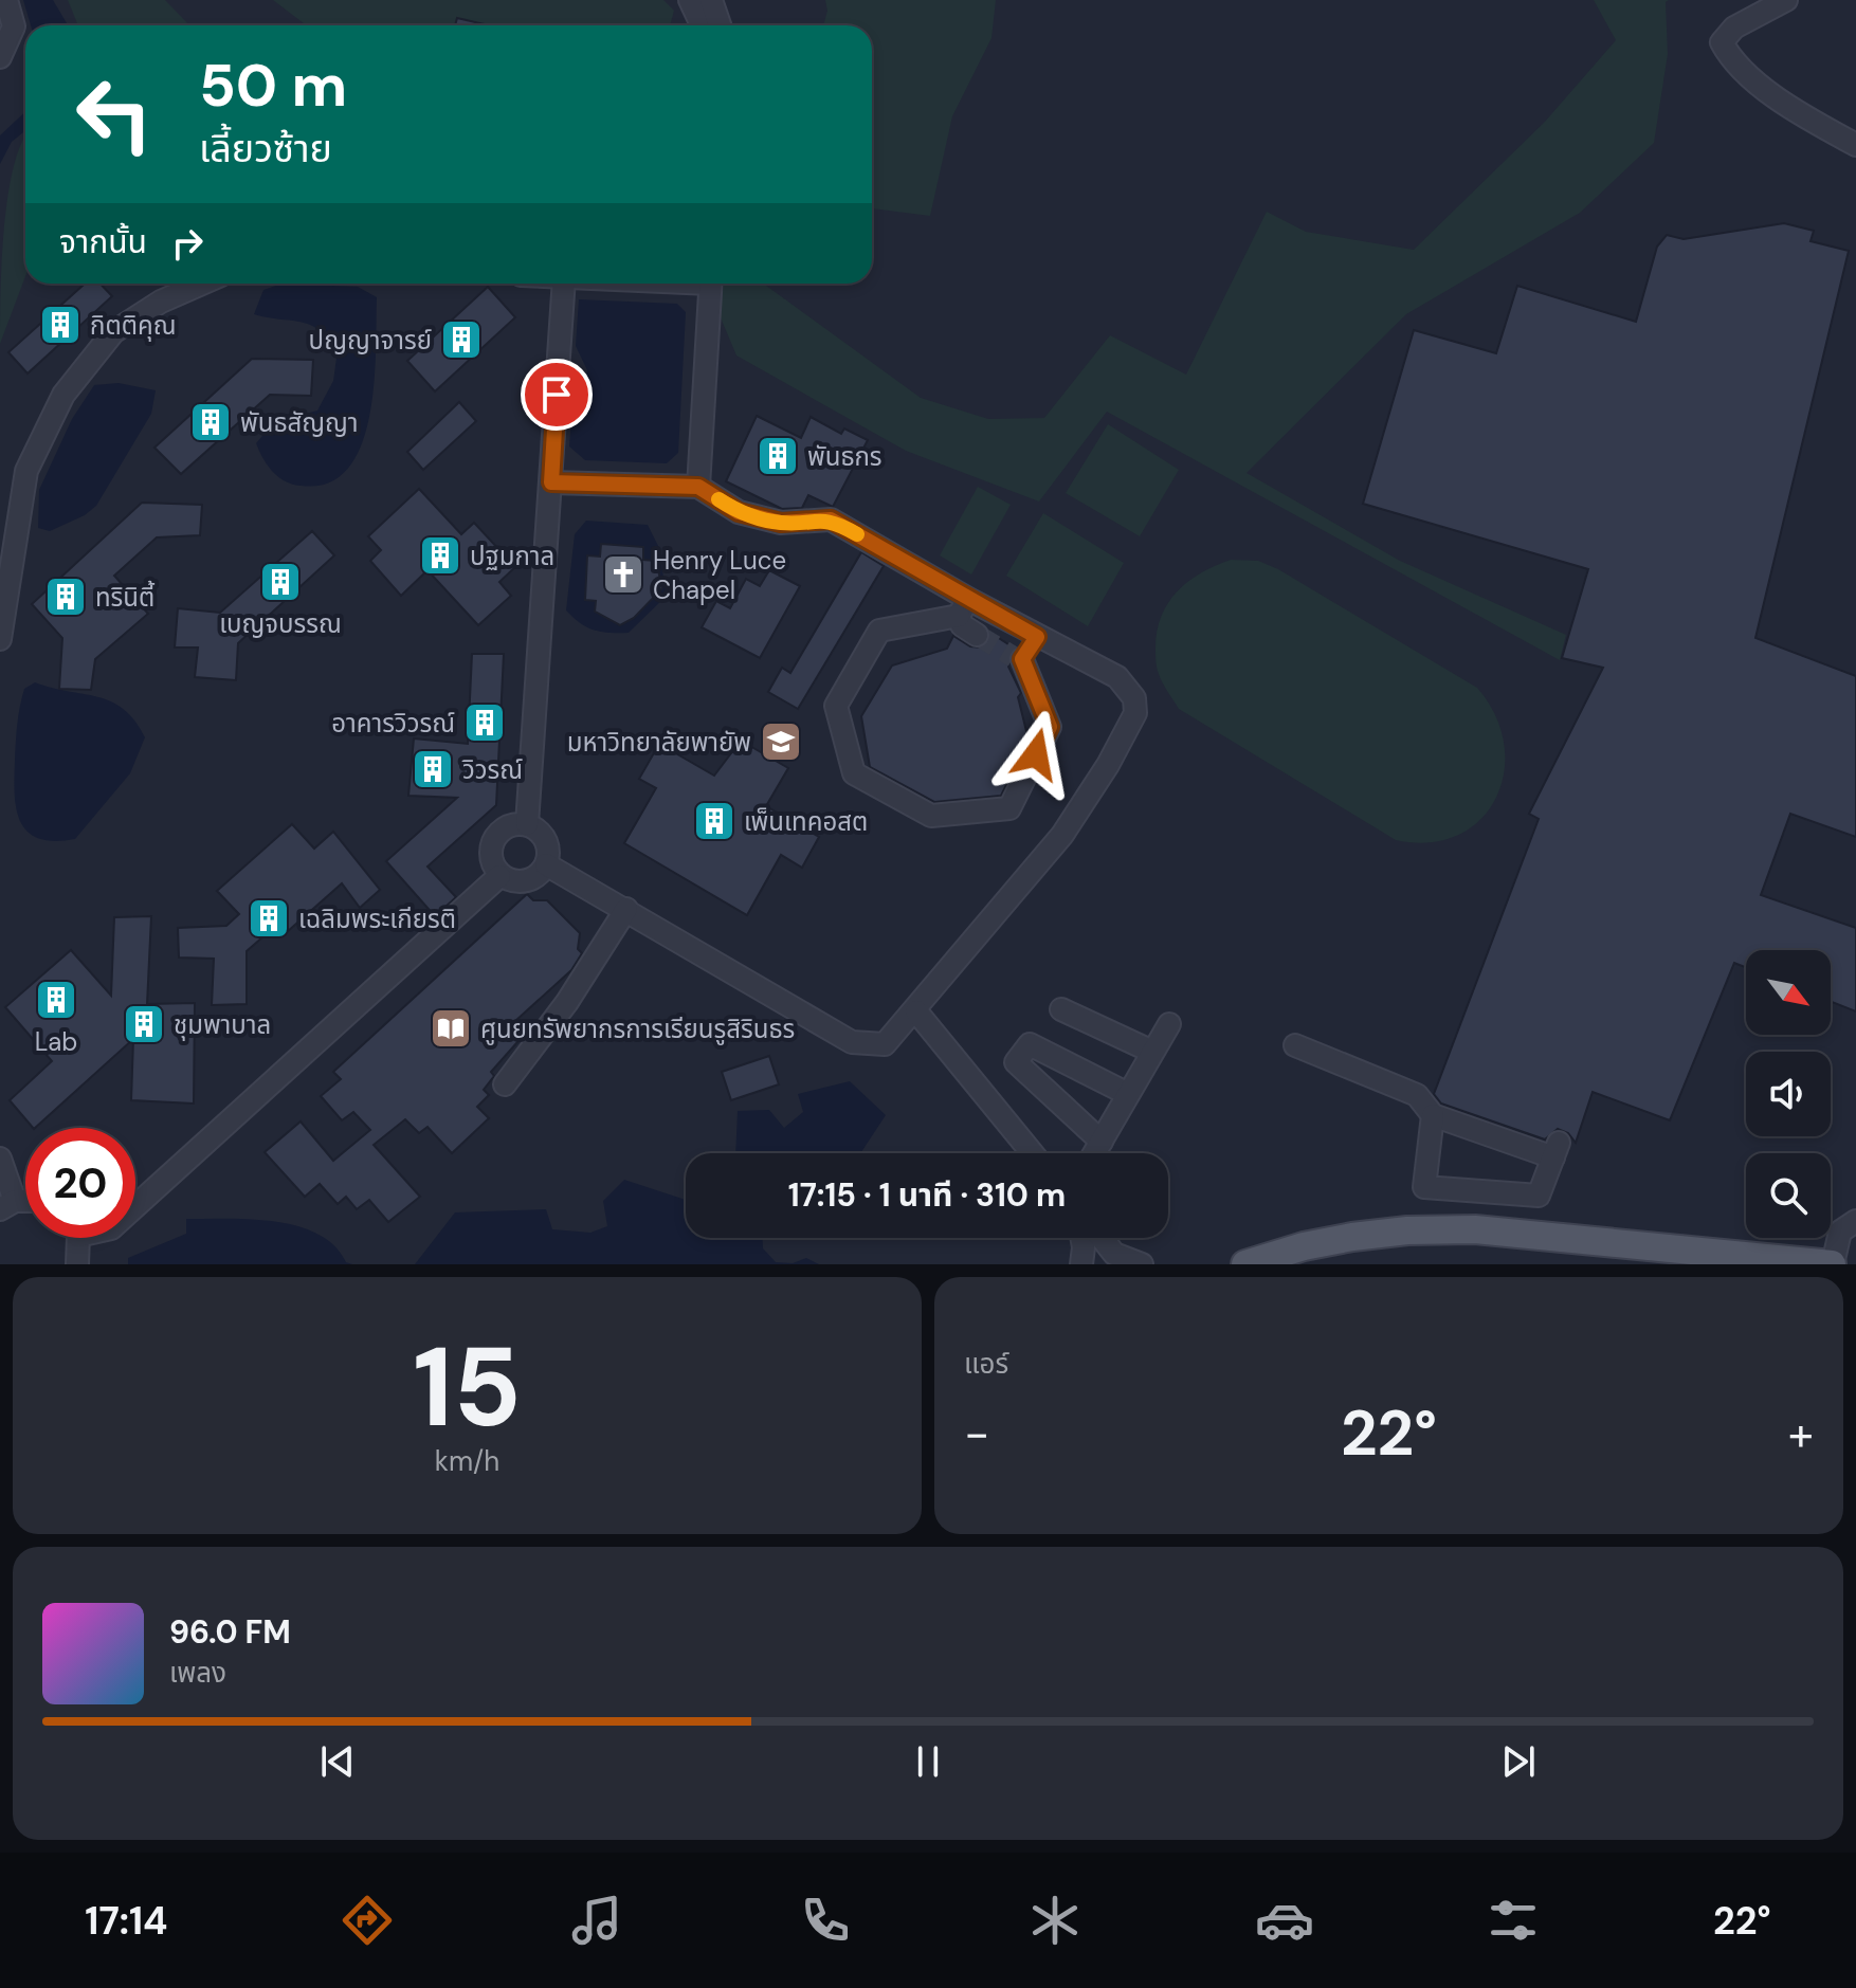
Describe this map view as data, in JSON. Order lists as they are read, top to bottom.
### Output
{
  "places": {
    "building": [
      "กิตติคุณ",
      "ปญญาจารย์",
      "พันธสัญญา",
      "พันธกร",
      "ปฐมกาล",
      "เบญจบรรณ",
      "ทรินิตี้",
      "อาคารวิวรณ์",
      "วิวรณ์",
      "เพ็นเทคอสต",
      "เฉลิมพระเกียรติ",
      "Lab",
      "ชุมพาบาล"
    ],
    "church": ["Henry Luce Chapel"],
    "school or university": ["มหาวิทยาลัยพายัพ"],
    "library": ["ศูนยทรัพยากรการเรียนรูสิรินธร"]
  },
  "north": "bottom right",
  "page": {
    "turn": ["50 m", "เลี้ยวซ้าย"],
    "then": "จากนั้น",
    "limit": "20",
    "trip": "17:15 · 1 นาที · 310 m",
    "tile": [
      ["15", "km/h"],
      "แอร์"
    ],
    "heat": ["−", "22°", "+"],
    "song": ["96.0 FM", "เพลง"],
    "tabs": ["17:14", "22°"]
  }
}
